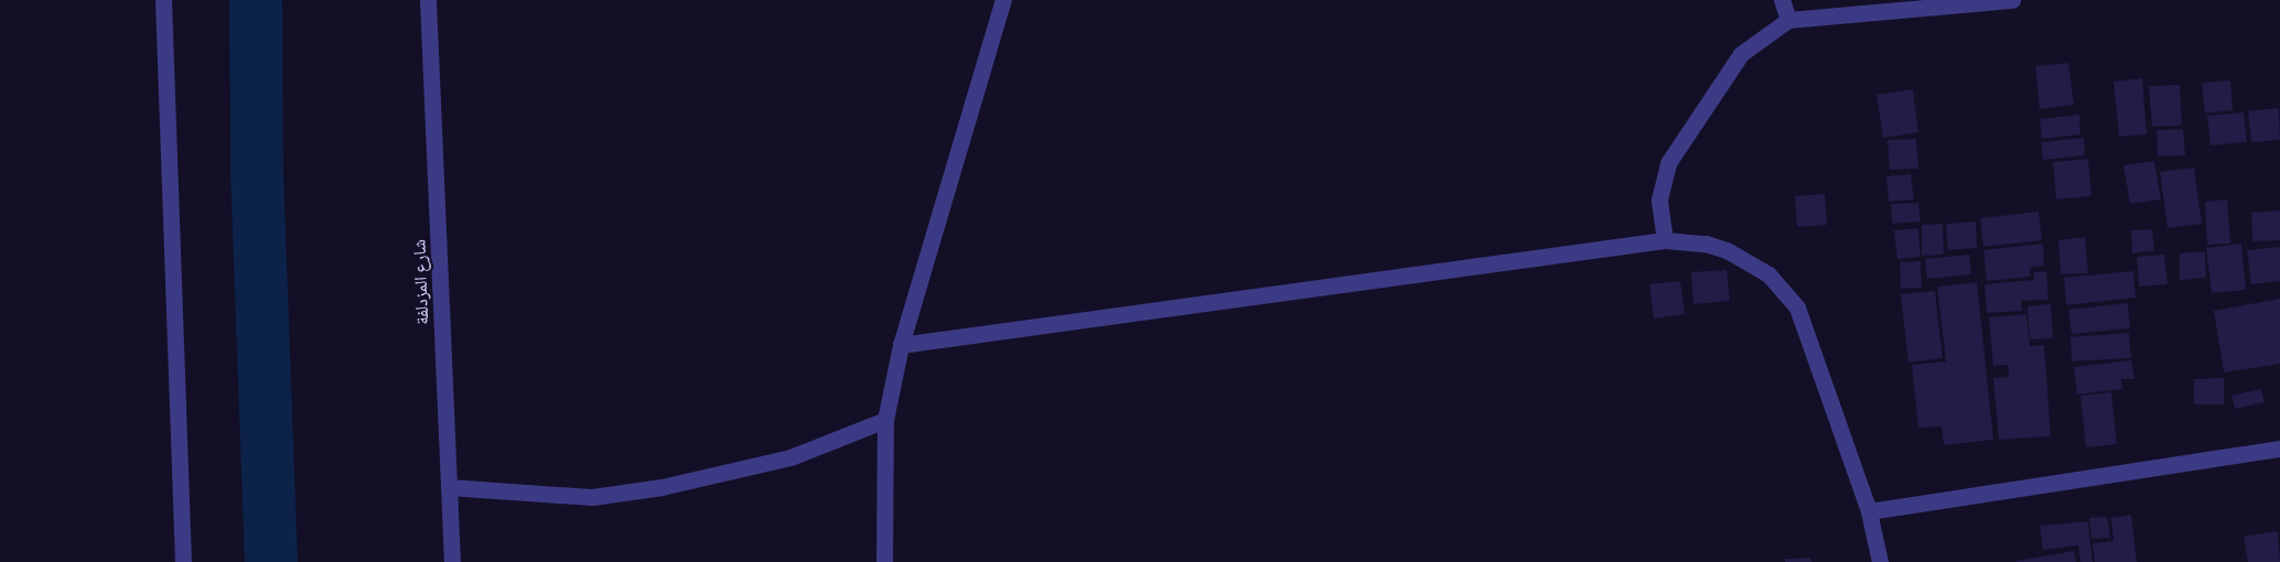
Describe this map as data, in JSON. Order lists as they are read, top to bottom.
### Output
{
  "streets": {
    "street": ["شارع المزدلفة"]
  }
}
